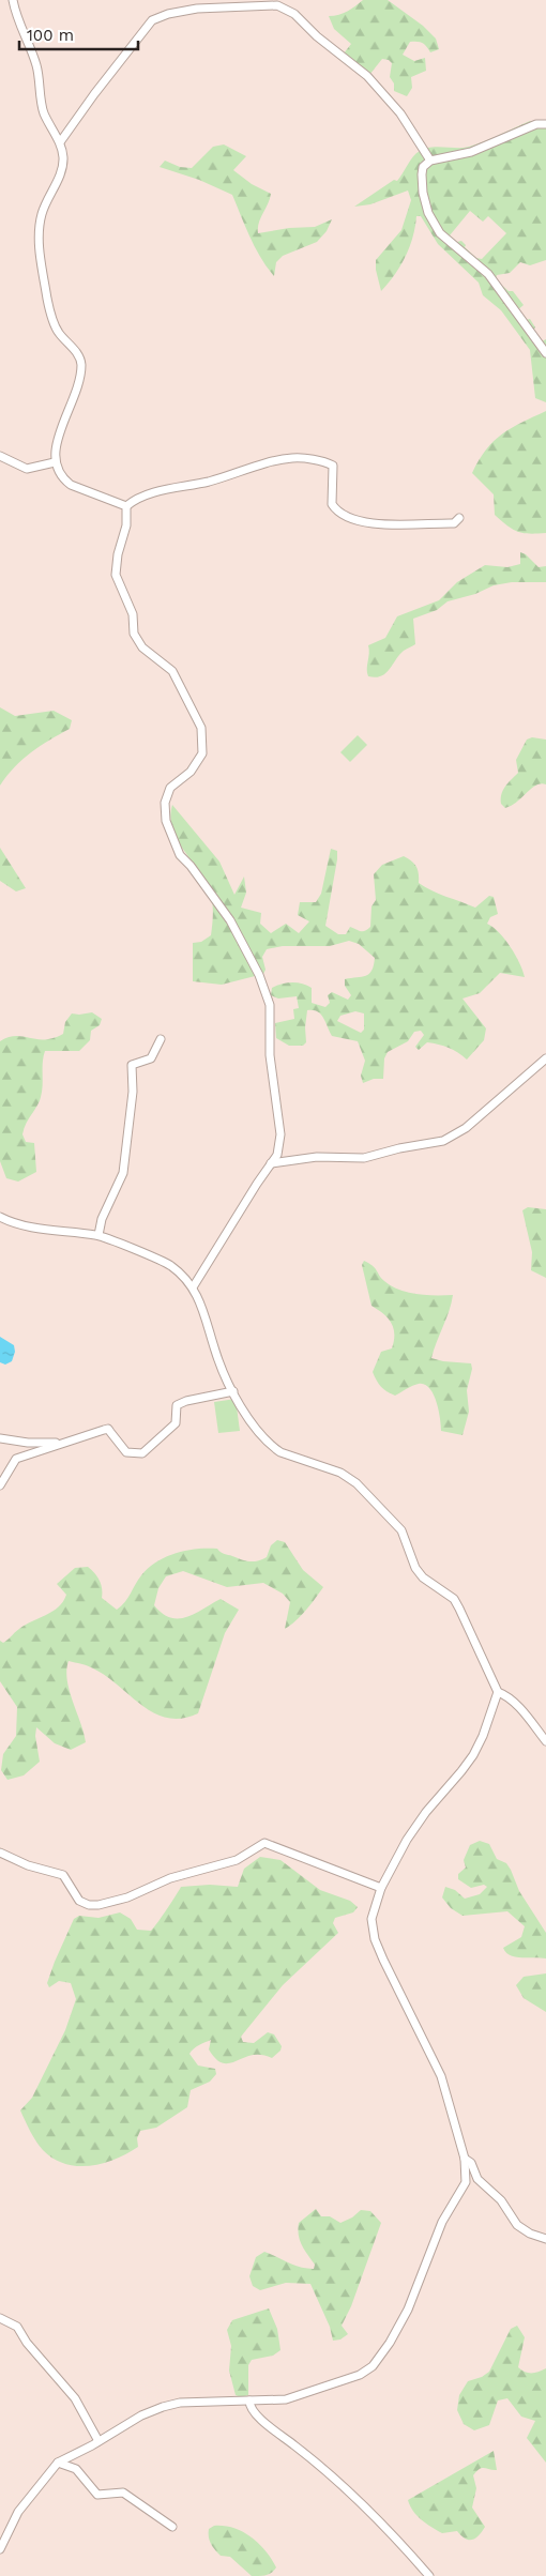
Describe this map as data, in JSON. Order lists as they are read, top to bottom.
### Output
{
  "scale_bar": "100 m"
}
